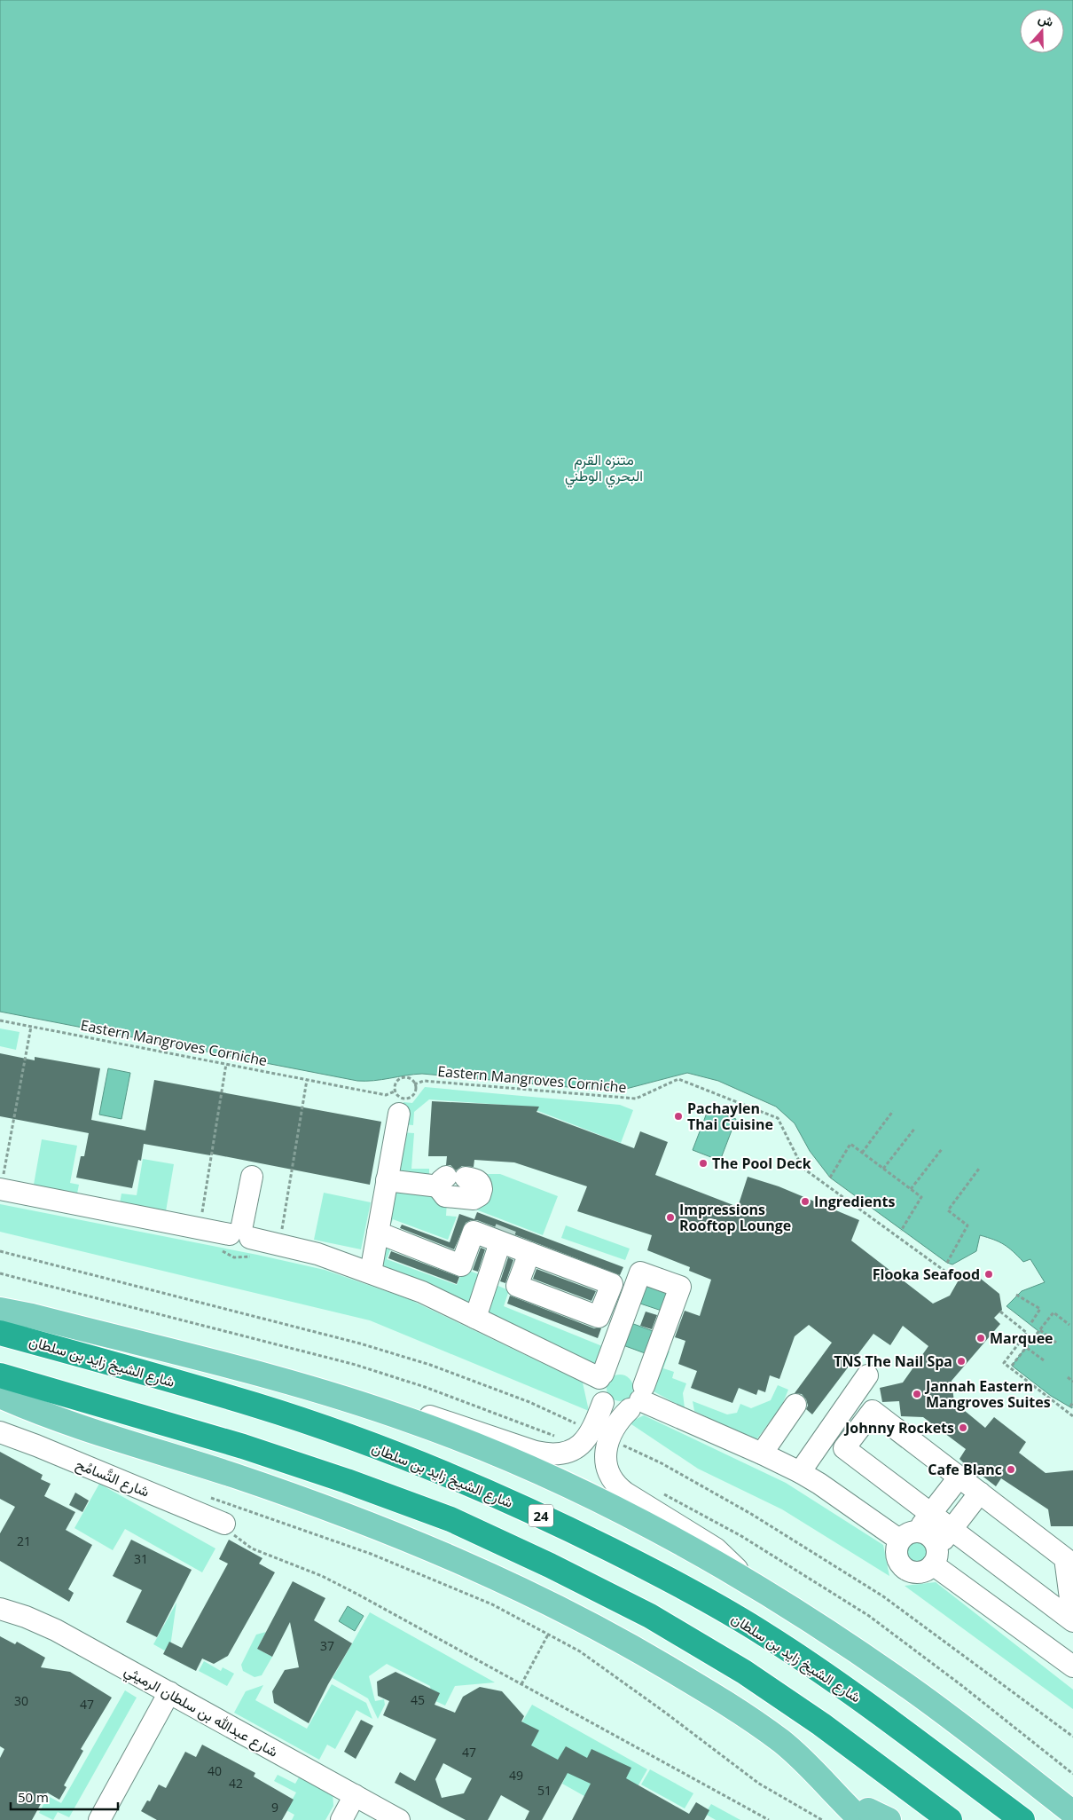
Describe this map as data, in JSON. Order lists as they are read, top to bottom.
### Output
{
  "streets": {
    "highway": ["شارع الشيخ زايد بن سلطان", "24"],
    "street": ["شارع التَّسامُح", "شارع عبدالله بن سلطان الرميثي"],
    "path": ["Eastern Mangroves Corniche"]
  },
  "parks": ["متنزه القرم البحري الوطني"],
  "places": [
    "Pachaylen Thai Cuisine",
    "The Pool Deck",
    "Ingredients",
    "Impressions Rooftop Lounge",
    "Flooka Seafood",
    "Marquee",
    "TNS The Nail Spa",
    "Jannah Eastern Mangroves Suites",
    "Johnny Rockets",
    "Cafe Blanc"
  ],
  "house_numbers": [
    "21",
    "31",
    "37",
    "45",
    "30",
    "47",
    "47",
    "40",
    "49",
    "42",
    "51",
    "9"
  ],
  "scale_bar": "50 m",
  "north": "top"
}
